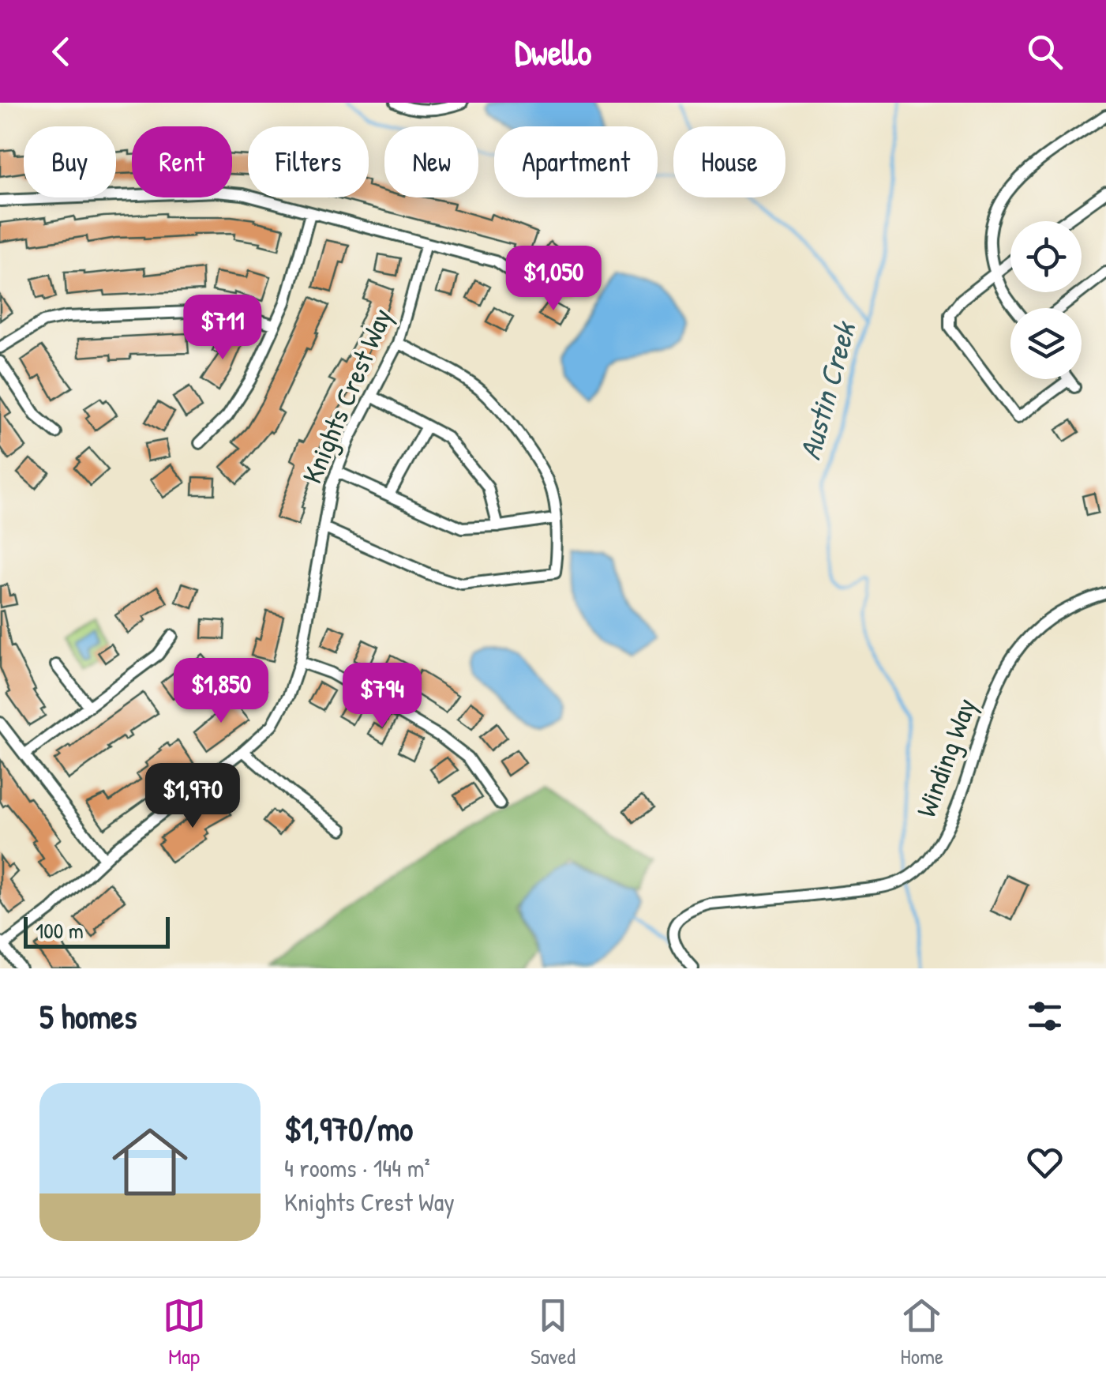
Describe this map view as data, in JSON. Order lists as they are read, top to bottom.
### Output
{
  "streets": {
    "street": ["Knights Crest Way", "Winding Way"]
  },
  "water": ["Austin Creek"],
  "scale_bar": "100 m",
  "page": {
    "header": "Dwello",
    "chip": [
      "Buy",
      "Rent",
      "Filters",
      "New",
      "Apartment",
      "House"
    ],
    "price": [
      "$1,050",
      "$711",
      "$1,850",
      "$794",
      "$1,970"
    ],
    "scale": "100 m",
    "heading": "5 homes",
    "list": [
      {
        "name": "$1,970/mo",
        "note": "4 rooms · 144 m² · Knights Crest Way"
      }
    ],
    "tabs": ["Map", "Saved", "Home"]
  }
}
